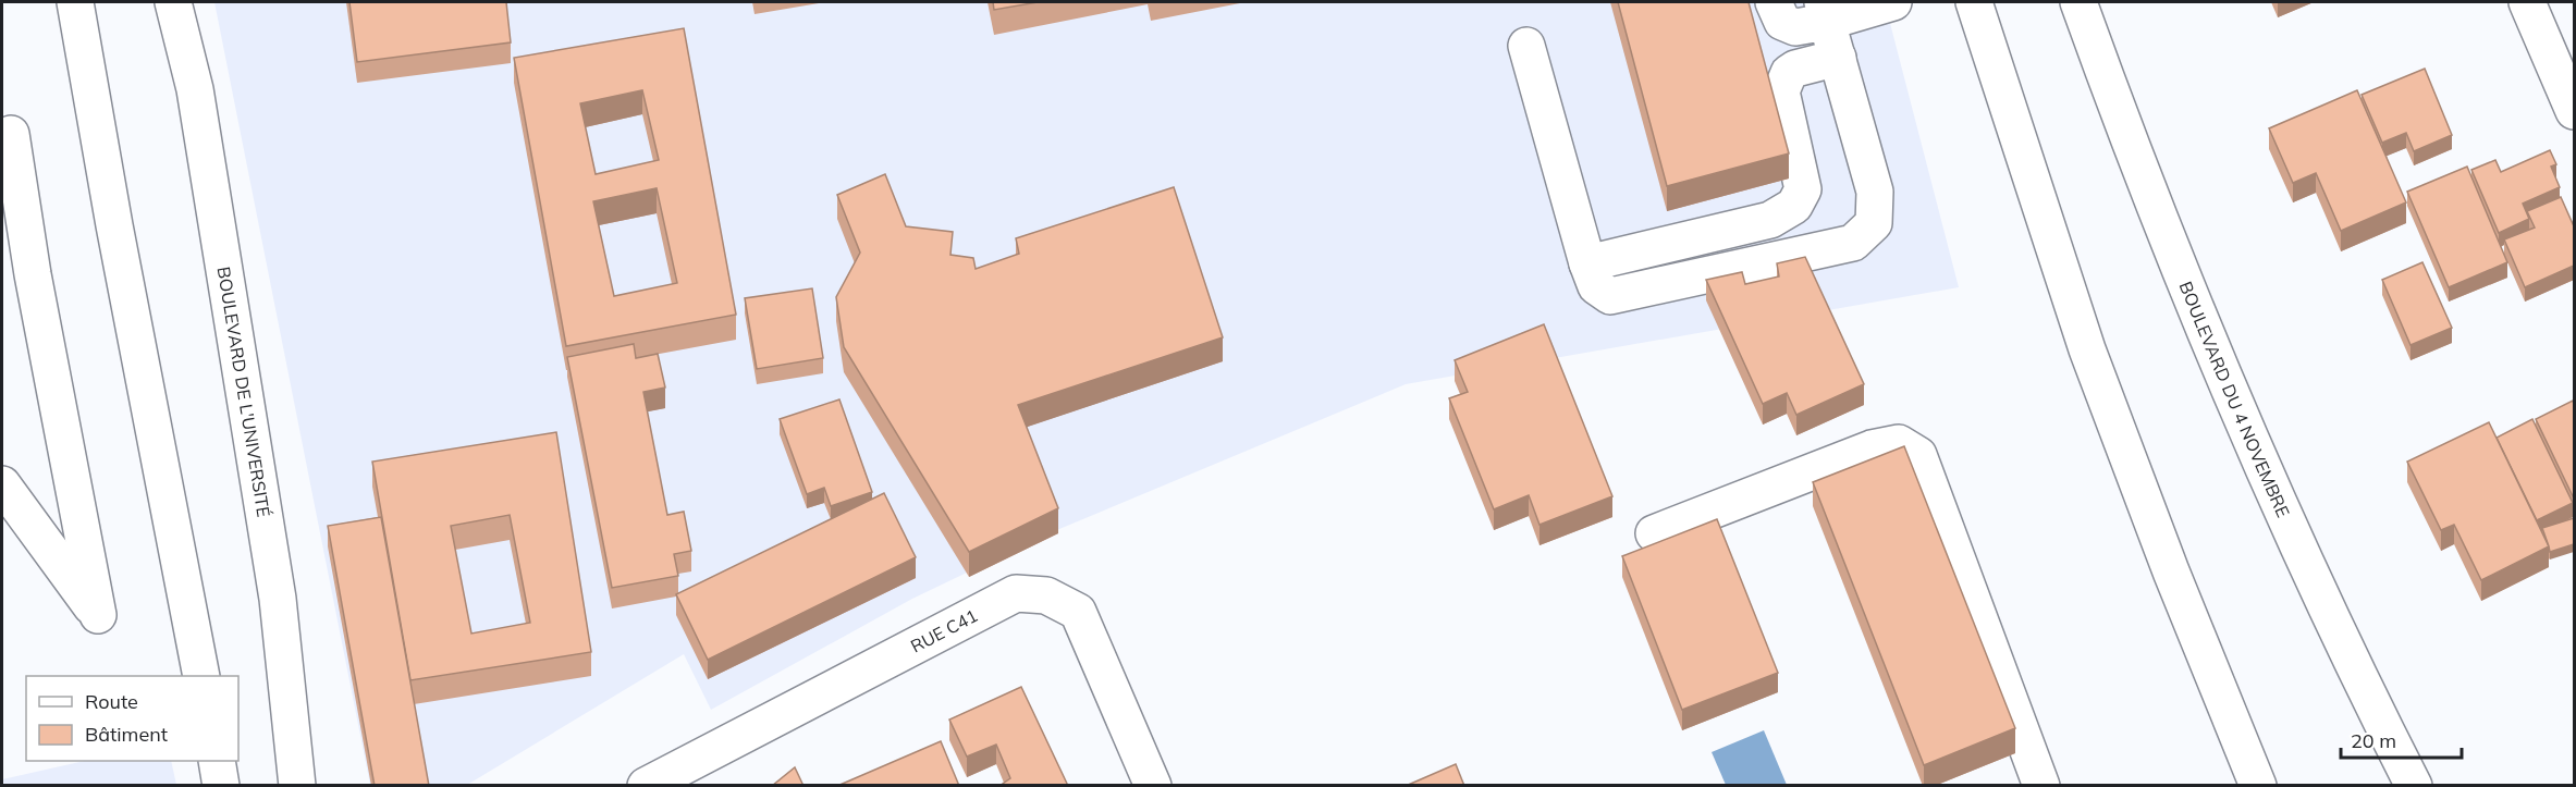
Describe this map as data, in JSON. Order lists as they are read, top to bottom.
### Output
{
  "streets": {
    "street": ["BOULEVARD DE L'UNIVERSITÉ", "BOULEVARD DU 4 NOVEMBRE", "RUE C41"]
  },
  "legend": ["Route", "Bâtiment"],
  "scale_bar": "20 m"
}
